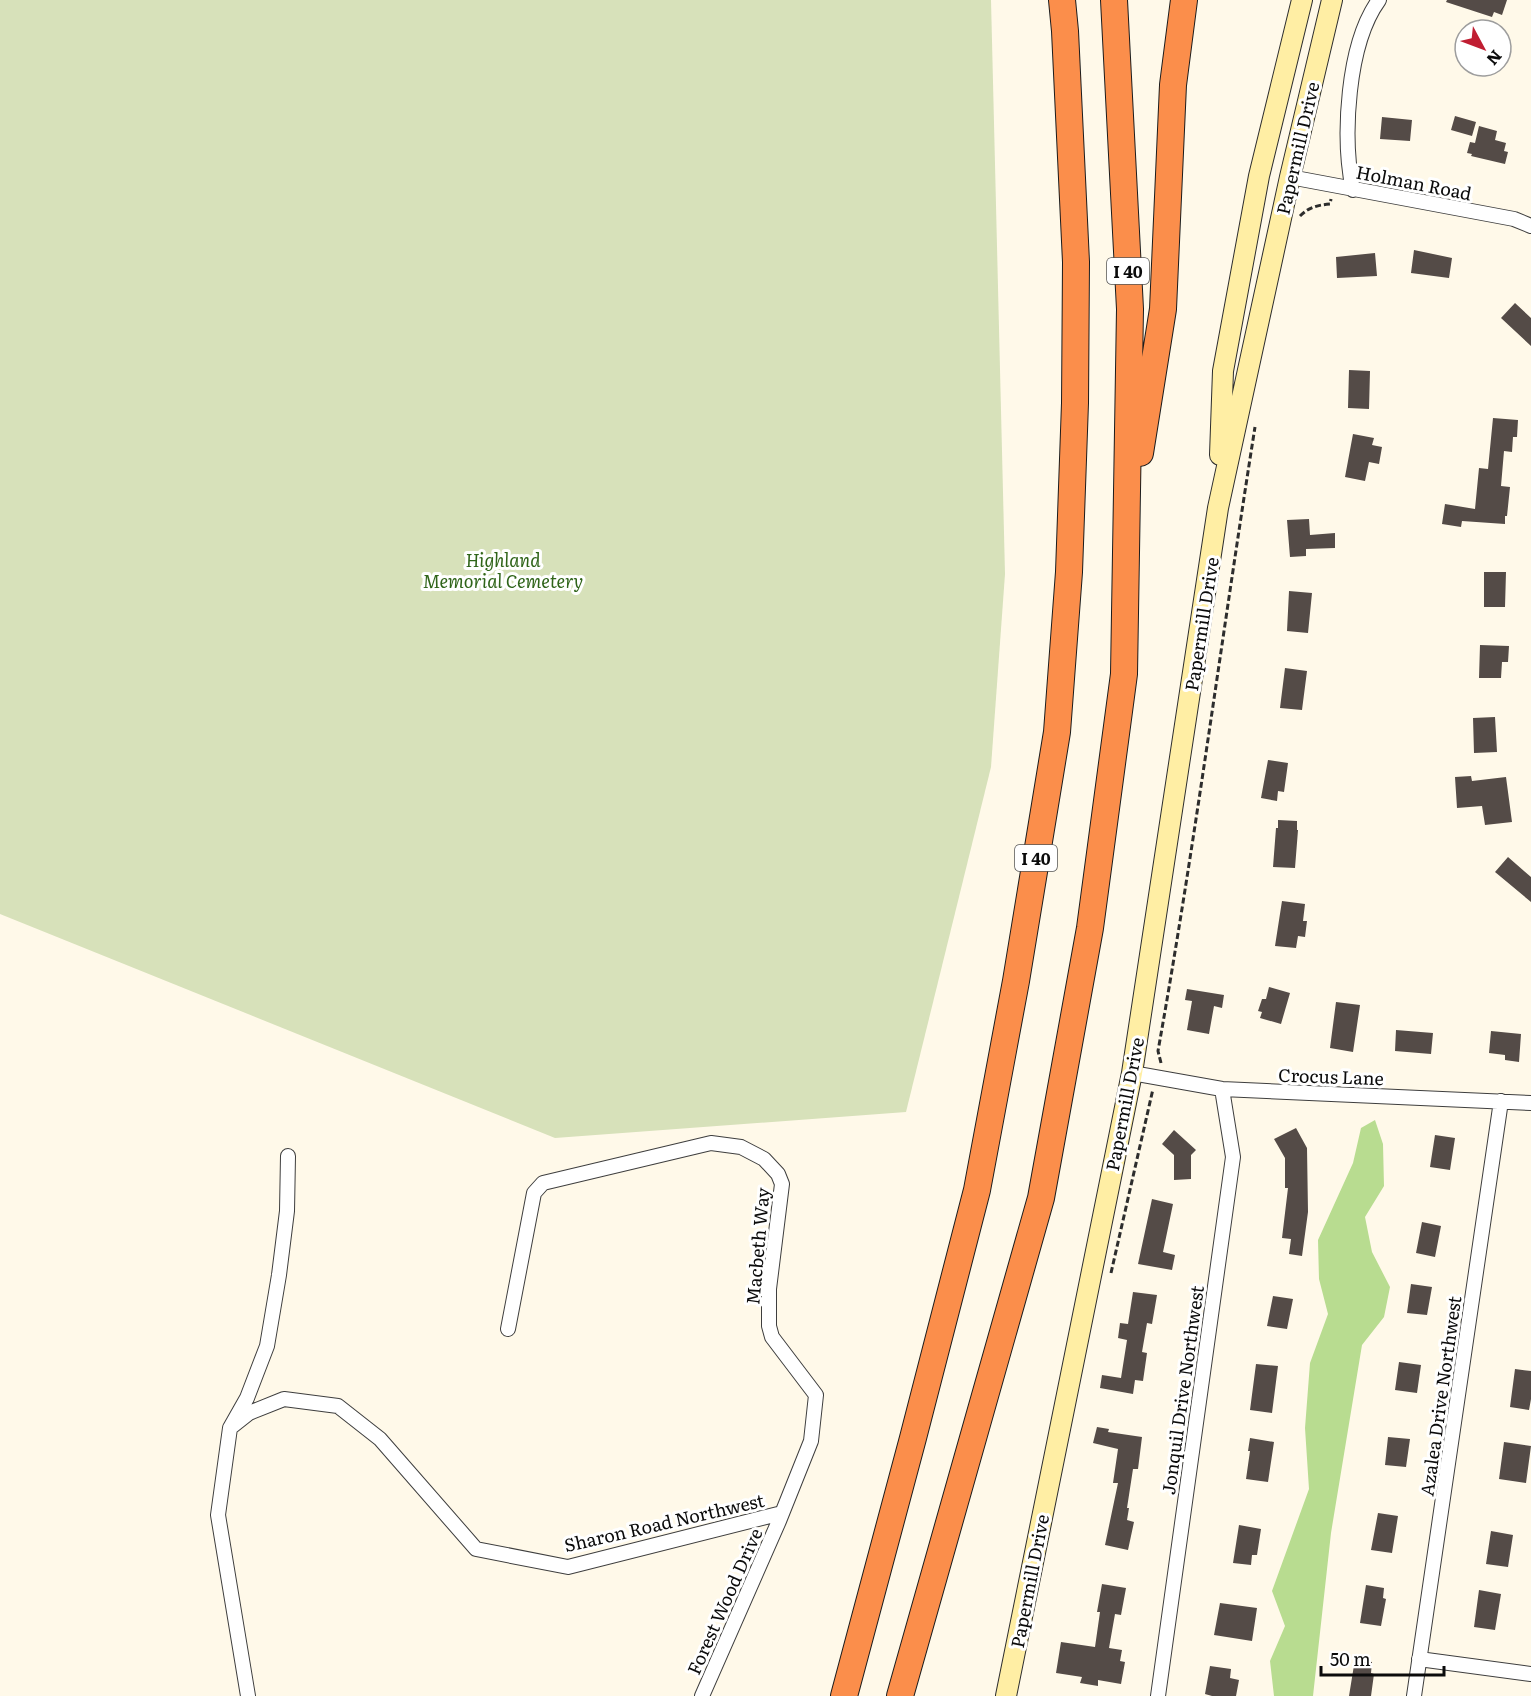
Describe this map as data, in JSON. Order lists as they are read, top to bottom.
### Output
{
  "streets": {
    "highway": ["I 40"],
    "main road": ["Papermill Drive"],
    "street": [
      "Holman Road",
      "Crocus Lane",
      "Macbeth Way",
      "Jonquil Drive Northwest",
      "Azalea Drive Northwest",
      "Sharon Road Northwest",
      "Forest Wood Drive"
    ]
  },
  "crossings": [
    ["Papermill Drive", "Holman Road"],
    ["Papermill Drive", "Crocus Lane"],
    ["Crocus Lane", "Jonquil Drive Northwest"],
    ["Crocus Lane", "Azalea Drive Northwest"],
    ["Macbeth Way", "Sharon Road Northwest"],
    ["Macbeth Way", "Forest Wood Drive"],
    ["Sharon Road Northwest", "Forest Wood Drive"]
  ],
  "parks": ["Highland Memorial Cemetery"],
  "scale_bar": "50 m",
  "north": "bottom right"
}
